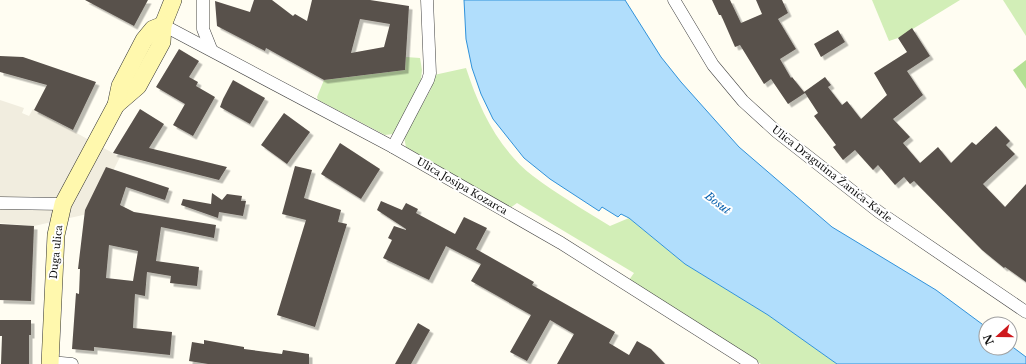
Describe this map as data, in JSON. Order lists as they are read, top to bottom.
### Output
{
  "streets": {
    "main road": ["Duga ulica"],
    "street": ["Ulica Dragutina Žanića-Karle", "Ulica Josipa Kozarca"]
  },
  "crossings": [
    ["Ulica Josipa Kozarca", "Duga ulica"]
  ],
  "water": ["Bosut"],
  "north": "left"
}
